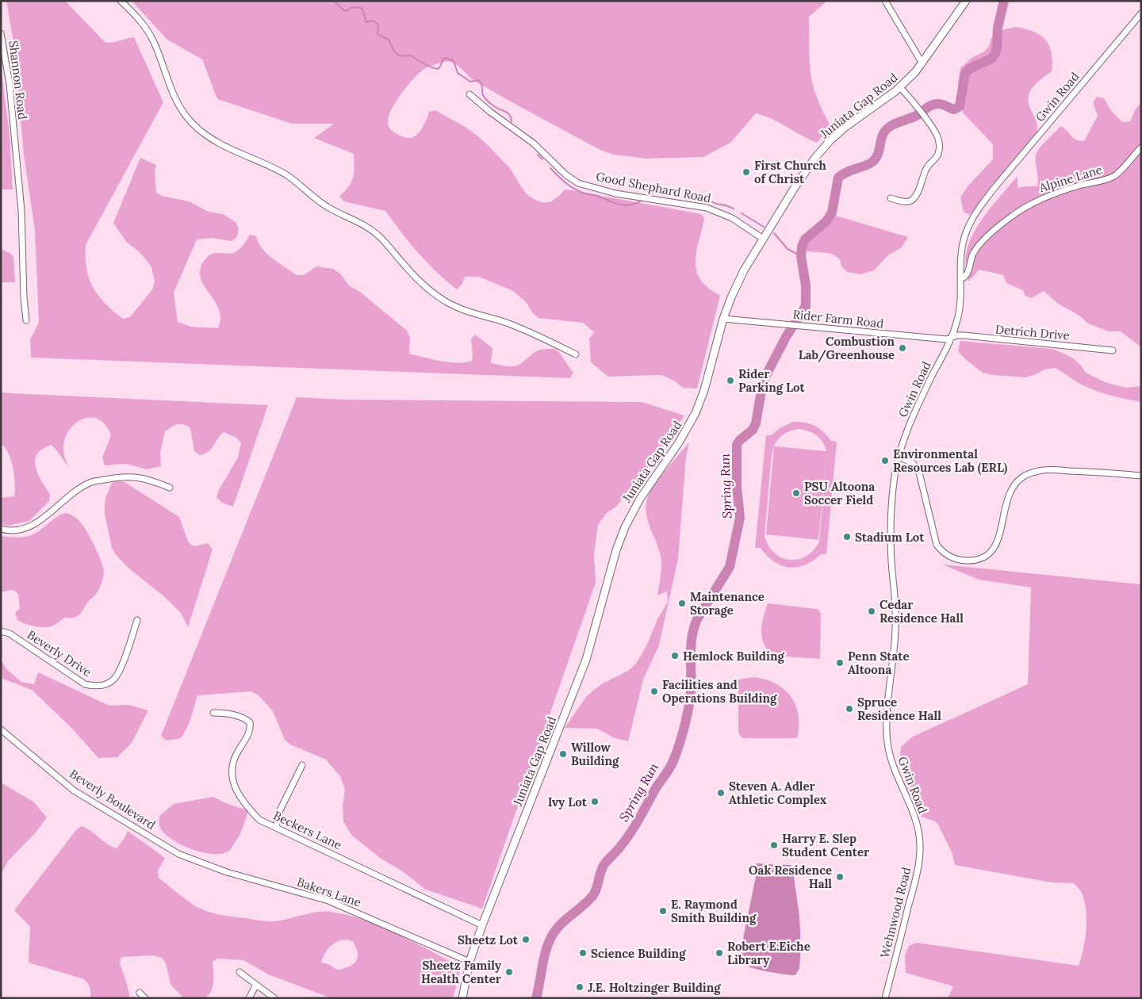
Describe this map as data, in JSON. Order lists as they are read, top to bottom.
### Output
{
  "streets": {
    "main road": ["Juniata Gap Road"],
    "street": [
      "Shannon Road",
      "Gwin Road",
      "Alpine Lane",
      "Good Shephard Road",
      "Rider Farm Road",
      "Detrich Drive",
      "Beverly Drive",
      "Beverly Boulevard",
      "Beckers Lane",
      "Bakers Lane",
      "Wehnwood Road"
    ]
  },
  "crossings": [
    ["Gwin Road", "Alpine Lane"],
    ["Gwin Road", "Rider Farm Road"],
    ["Gwin Road", "Detrich Drive"],
    ["Gwin Road", "Wehnwood Road"],
    ["Juniata Gap Road", "Good Shephard Road"],
    ["Juniata Gap Road", "Rider Farm Road"],
    ["Juniata Gap Road", "Beckers Lane"],
    ["Juniata Gap Road", "Bakers Lane"],
    ["Rider Farm Road", "Detrich Drive"],
    ["Beverly Boulevard", "Bakers Lane"]
  ],
  "water": ["Spring Run"],
  "places": [
    "First Church of Christ",
    "Combustion Lab/Greenhouse",
    "Rider Parking Lot",
    "Environmental Resources Lab (ERL)",
    "PSU Altoona Soccer Field",
    "Stadium Lot",
    "Maintenance Storage",
    "Cedar Residence Hall",
    "Hemlock Building",
    "Penn State Altoona",
    "Facilities and Operations Building",
    "Spruce Residence Hall",
    "Willow Building",
    "Steven A. Adler Athletic Complex",
    "Ivy Lot",
    "Harry E. Slep Student Center",
    "Oak Residence Hall",
    "E. Raymond Smith Building",
    "Sheetz Lot",
    "Science Building",
    "Robert E.Eiche Library",
    "Sheetz Family Health Center",
    "J.E. Holtzinger Building"
  ]
}
